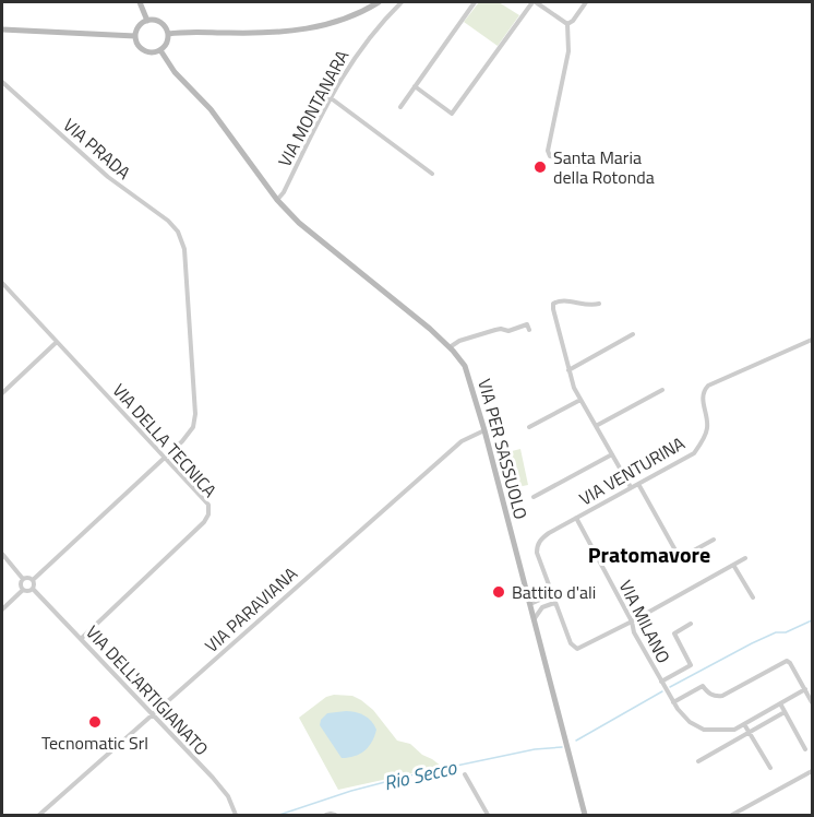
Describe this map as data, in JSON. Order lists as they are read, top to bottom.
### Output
{
  "streets": {
    "main road": ["VIA PER SASSUOLO"],
    "street": [
      "VIA MONTANARA",
      "VIA PRADA",
      "VIA DELLA TECNICA",
      "VIA VENTURINA",
      "VIA PARAVIANA",
      "VIA MILANO",
      "VIA DELL'ARTIGIANATO"
    ]
  },
  "crossings": [
    ["VIA MONTANARA", "VIA PER SASSUOLO"],
    ["VIA PRADA", "VIA DELLA TECNICA"],
    ["VIA DELLA TECNICA", "VIA DELL'ARTIGIANATO"],
    ["VIA PER SASSUOLO", "VIA PARAVIANA"],
    ["VIA VENTURINA", "VIA MILANO"],
    ["VIA PARAVIANA", "VIA DELL'ARTIGIANATO"]
  ],
  "districts": ["Pratomavore"],
  "water": ["Rio Secco"],
  "places": ["Santa Maria della Rotonda", "Battito d'ali", "Tecnomatic Srl"]
}
